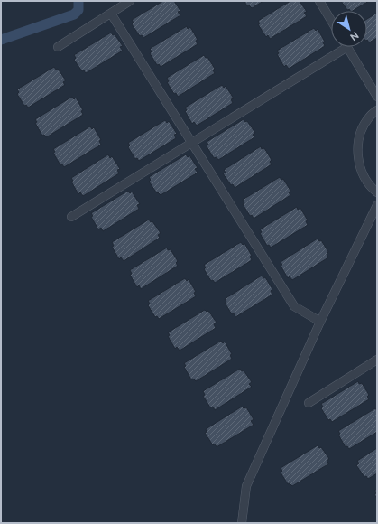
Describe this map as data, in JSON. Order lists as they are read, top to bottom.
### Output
{
  "north": "bottom right"
}
